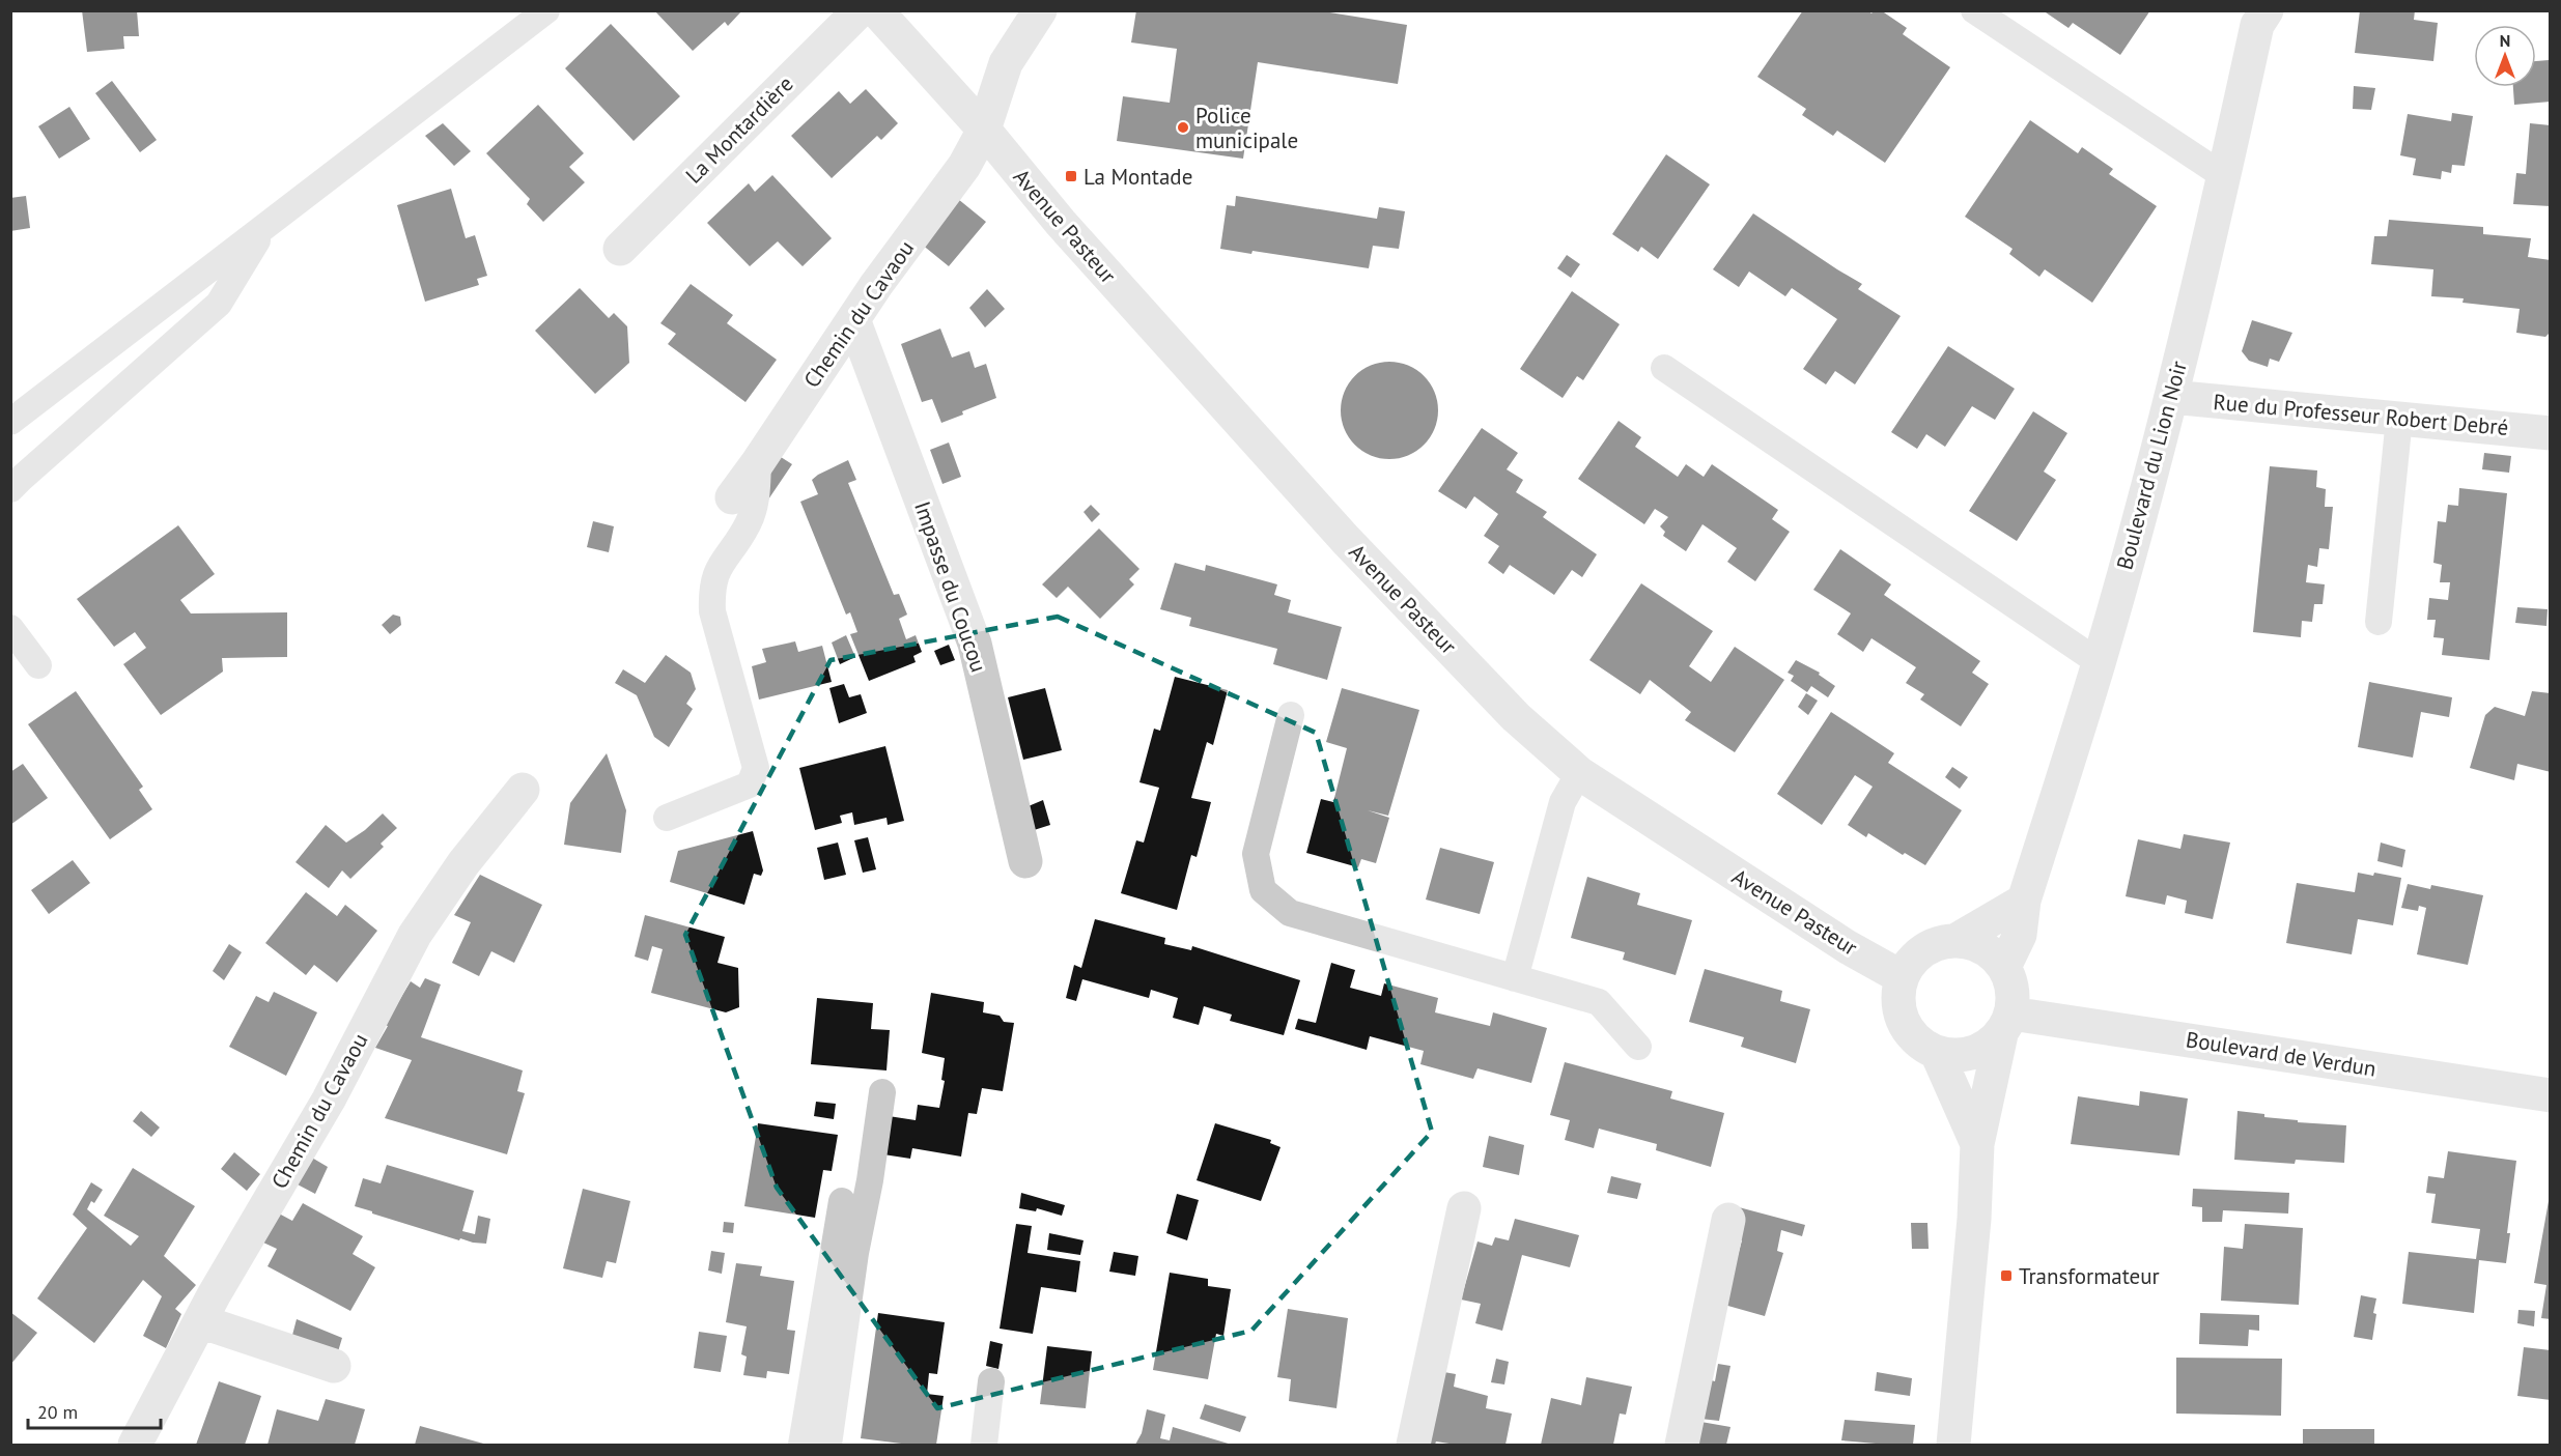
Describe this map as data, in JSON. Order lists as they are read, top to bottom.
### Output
{
  "streets": {
    "street": [
      "La Montardière",
      "Avenue Pasteur",
      "Chemin du Cavaou",
      "Rue du Professeur Robert Debré",
      "Boulevard du Lion Noir",
      "Impasse du Coucou",
      "Boulevard de Verdun"
    ]
  },
  "crossings": [
    ["Avenue Pasteur", "Chemin du Cavaou"],
    ["Avenue Pasteur", "Boulevard du Lion Noir"],
    ["Avenue Pasteur", "Boulevard de Verdun"],
    ["Chemin du Cavaou", "Impasse du Coucou"],
    ["Rue du Professeur Robert Debré", "Boulevard du Lion Noir"],
    ["Boulevard du Lion Noir", "Boulevard de Verdun"]
  ],
  "places": {
    "other": ["Police municipale"],
    "transit": ["La Montade", "Transformateur"]
  },
  "scale_bar": "20 m",
  "north": "top"
}
